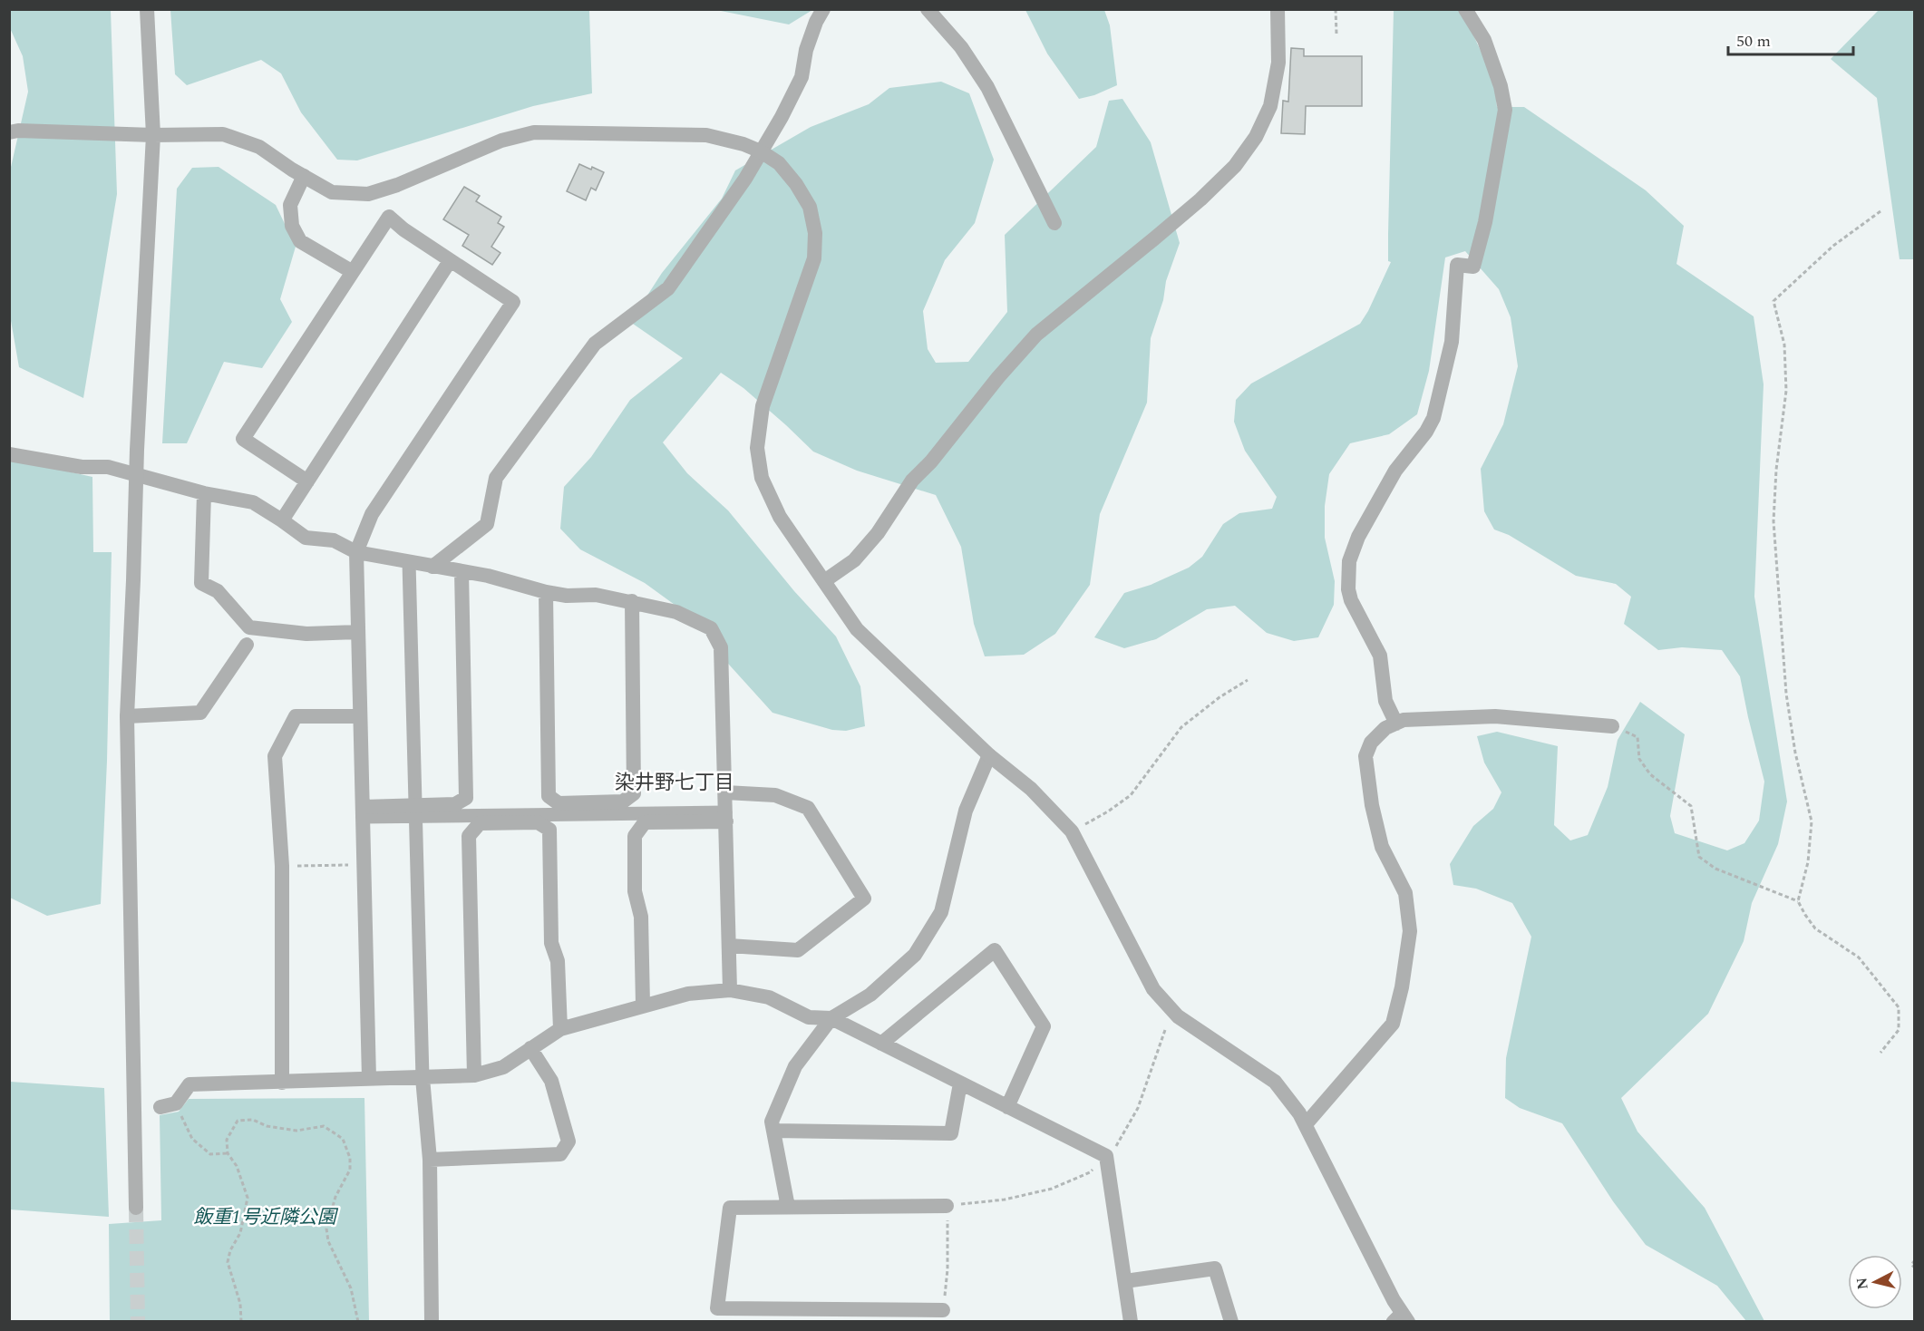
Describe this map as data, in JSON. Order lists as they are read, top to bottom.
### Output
{
  "districts": ["染井野七丁目"],
  "parks": ["飯重1号近隣公園"],
  "scale_bar": "50 m",
  "north": "left"
}
